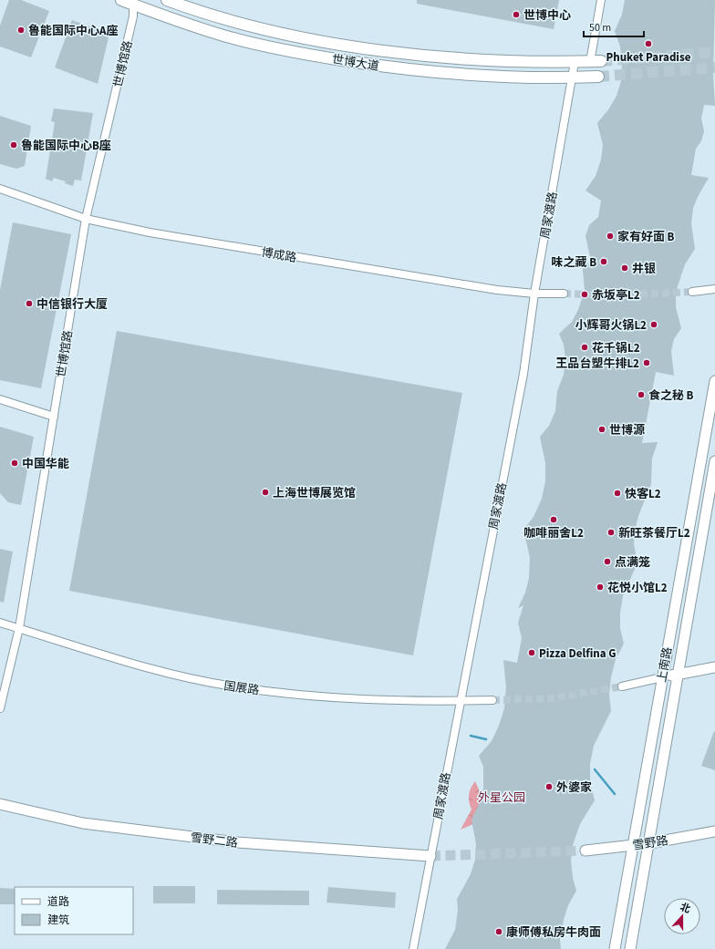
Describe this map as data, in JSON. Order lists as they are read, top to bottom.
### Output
{
  "streets": {
    "main road": [
      "世博大道",
      "上南路",
      "雪野二路",
      "雪野路"
    ],
    "street": [
      "世博馆路",
      "周家渡路",
      "博成路",
      "国展路"
    ]
  },
  "crossings": [
    ["世博大道", "世博馆路"],
    ["世博大道", "周家渡路"],
    ["世博馆路", "博成路"],
    ["世博馆路", "国展路"],
    ["周家渡路", "博成路"],
    ["周家渡路", "国展路"],
    ["周家渡路", "雪野二路"],
    ["上南路", "雪野路"]
  ],
  "parks": ["外星公园"],
  "places": [
    "世博中心",
    "鲁能国际中心A座",
    "Phuket Paradise",
    "鲁能国际中心B座",
    "家有好面 B",
    "味之藏 B",
    "井银",
    "赤坂亭L2",
    "中信银行大厦",
    "小辉哥火锅L2",
    "花千锅L2",
    "王品台塑牛排L2",
    "食之秘 B",
    "世博源",
    "中国华能",
    "上海世博展览馆",
    "快客L2",
    "咖啡丽舍L2",
    "新旺茶餐厅L2",
    "点满笼",
    "花悦小馆L2",
    "Pizza Delfina G",
    "外婆家",
    "康师傅私房牛肉面"
  ],
  "legend": ["道路", "建筑"],
  "scale_bar": "50 m",
  "north": "top"
}
